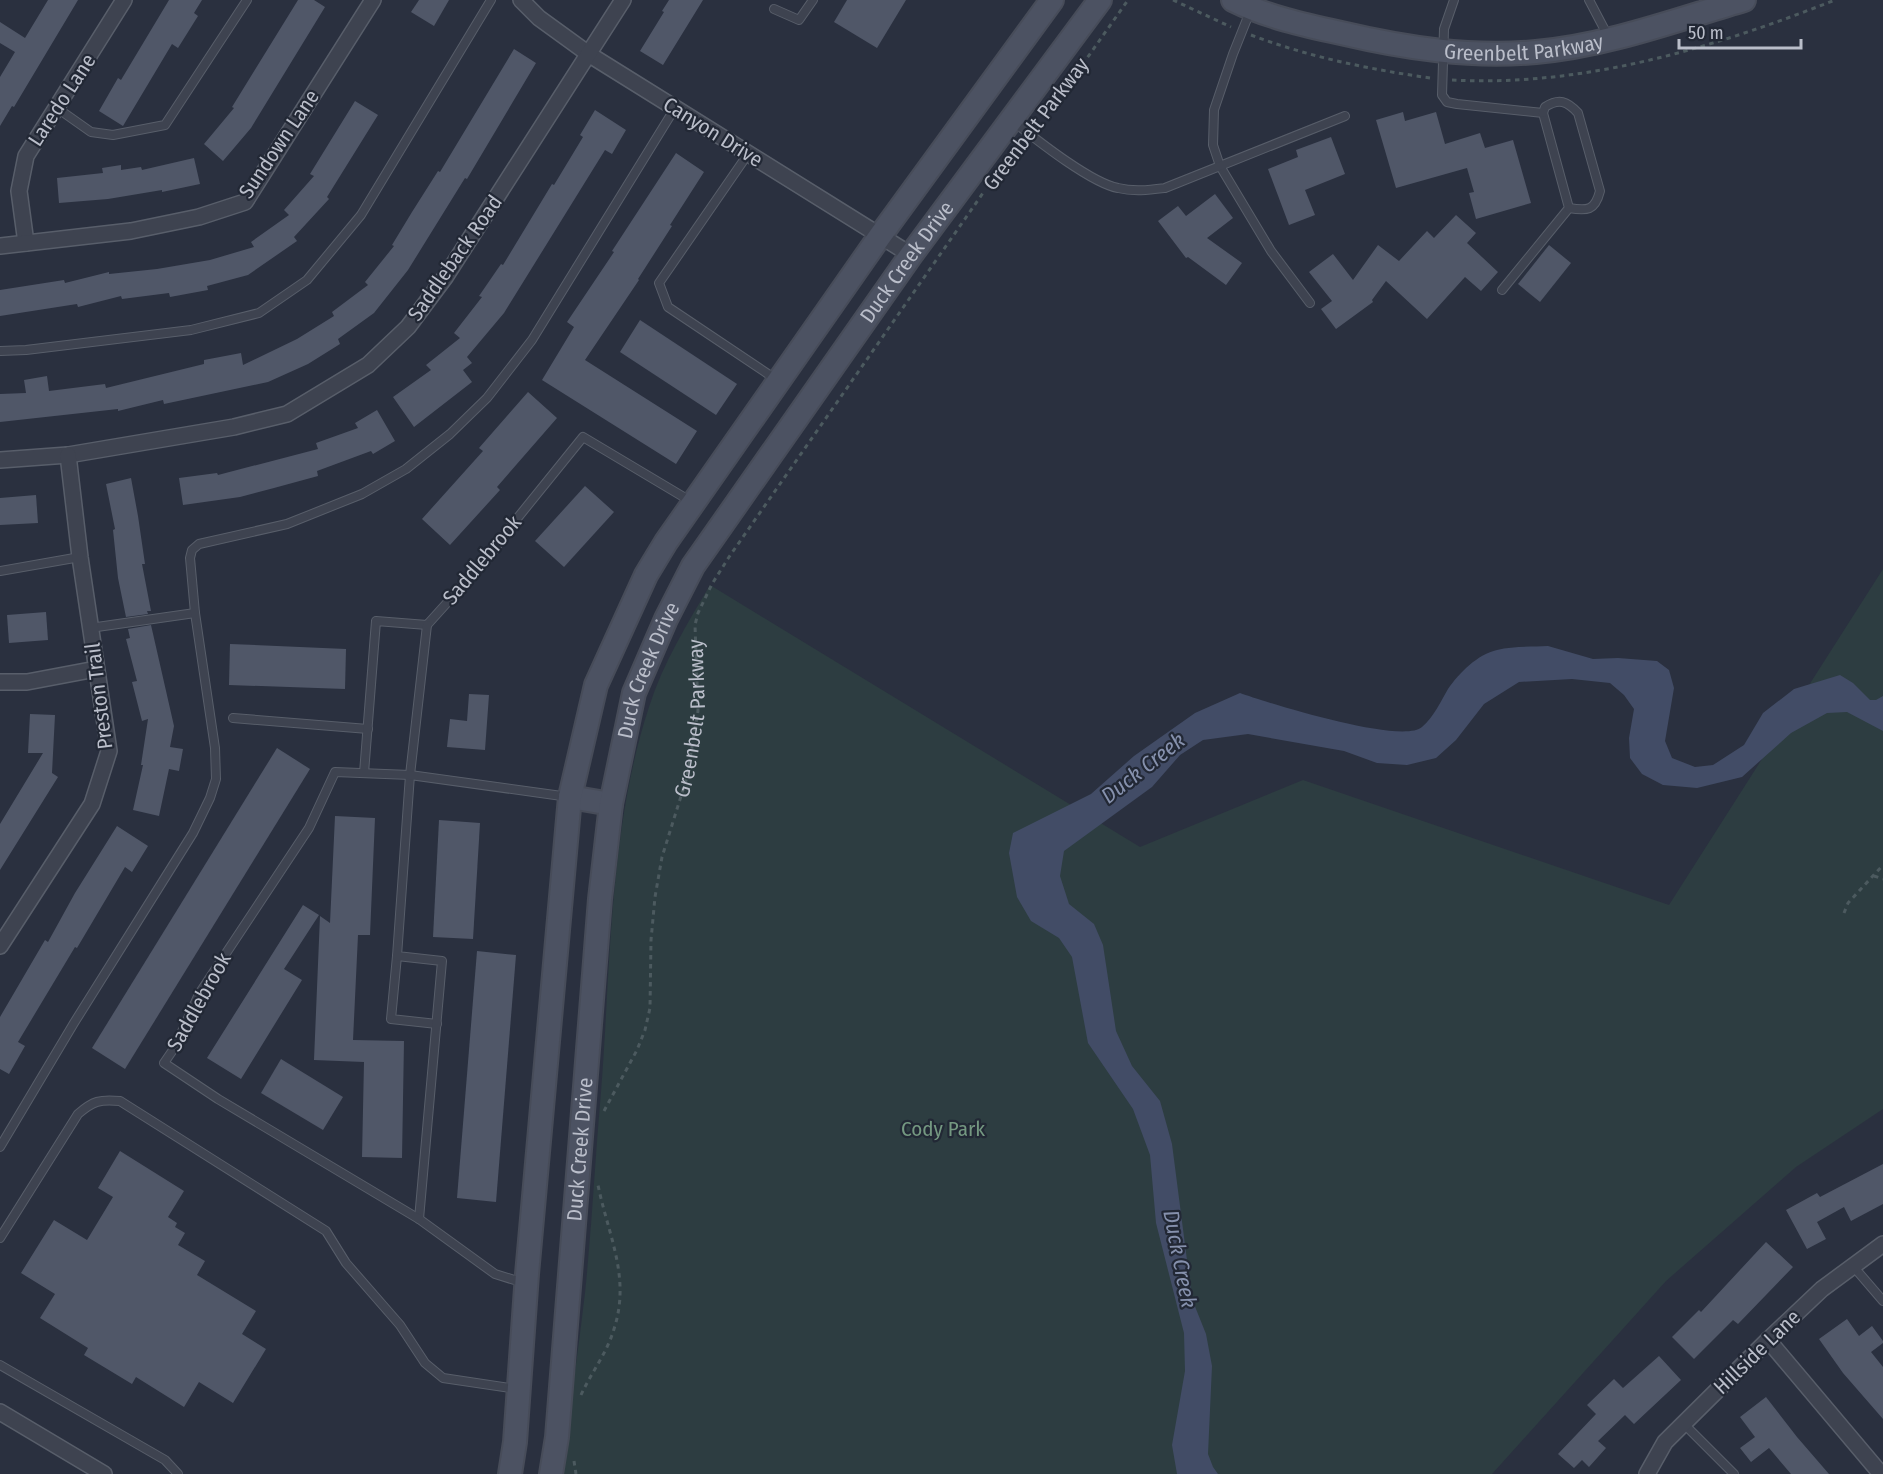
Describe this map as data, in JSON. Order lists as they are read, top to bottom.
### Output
{
  "streets": {
    "main road": ["Greenbelt Parkway", "Duck Creek Drive"],
    "street": [
      "Laredo Lane",
      "Canyon Drive",
      "Sundown Lane",
      "Saddleback Road",
      "Preston Trail",
      "Hillside Lane"
    ],
    "lane": ["Saddlebrook"]
  },
  "crossings": [
    ["Laredo Lane", "Sundown Lane"],
    ["Canyon Drive", "Saddleback Road"],
    ["Canyon Drive", "Duck Creek Drive"],
    ["Saddleback Road", "Preston Trail"],
    ["Duck Creek Drive", "Saddlebrook"]
  ],
  "water": ["Duck Creek"],
  "parks": ["Cody Park"],
  "scale_bar": "50 m"
}
